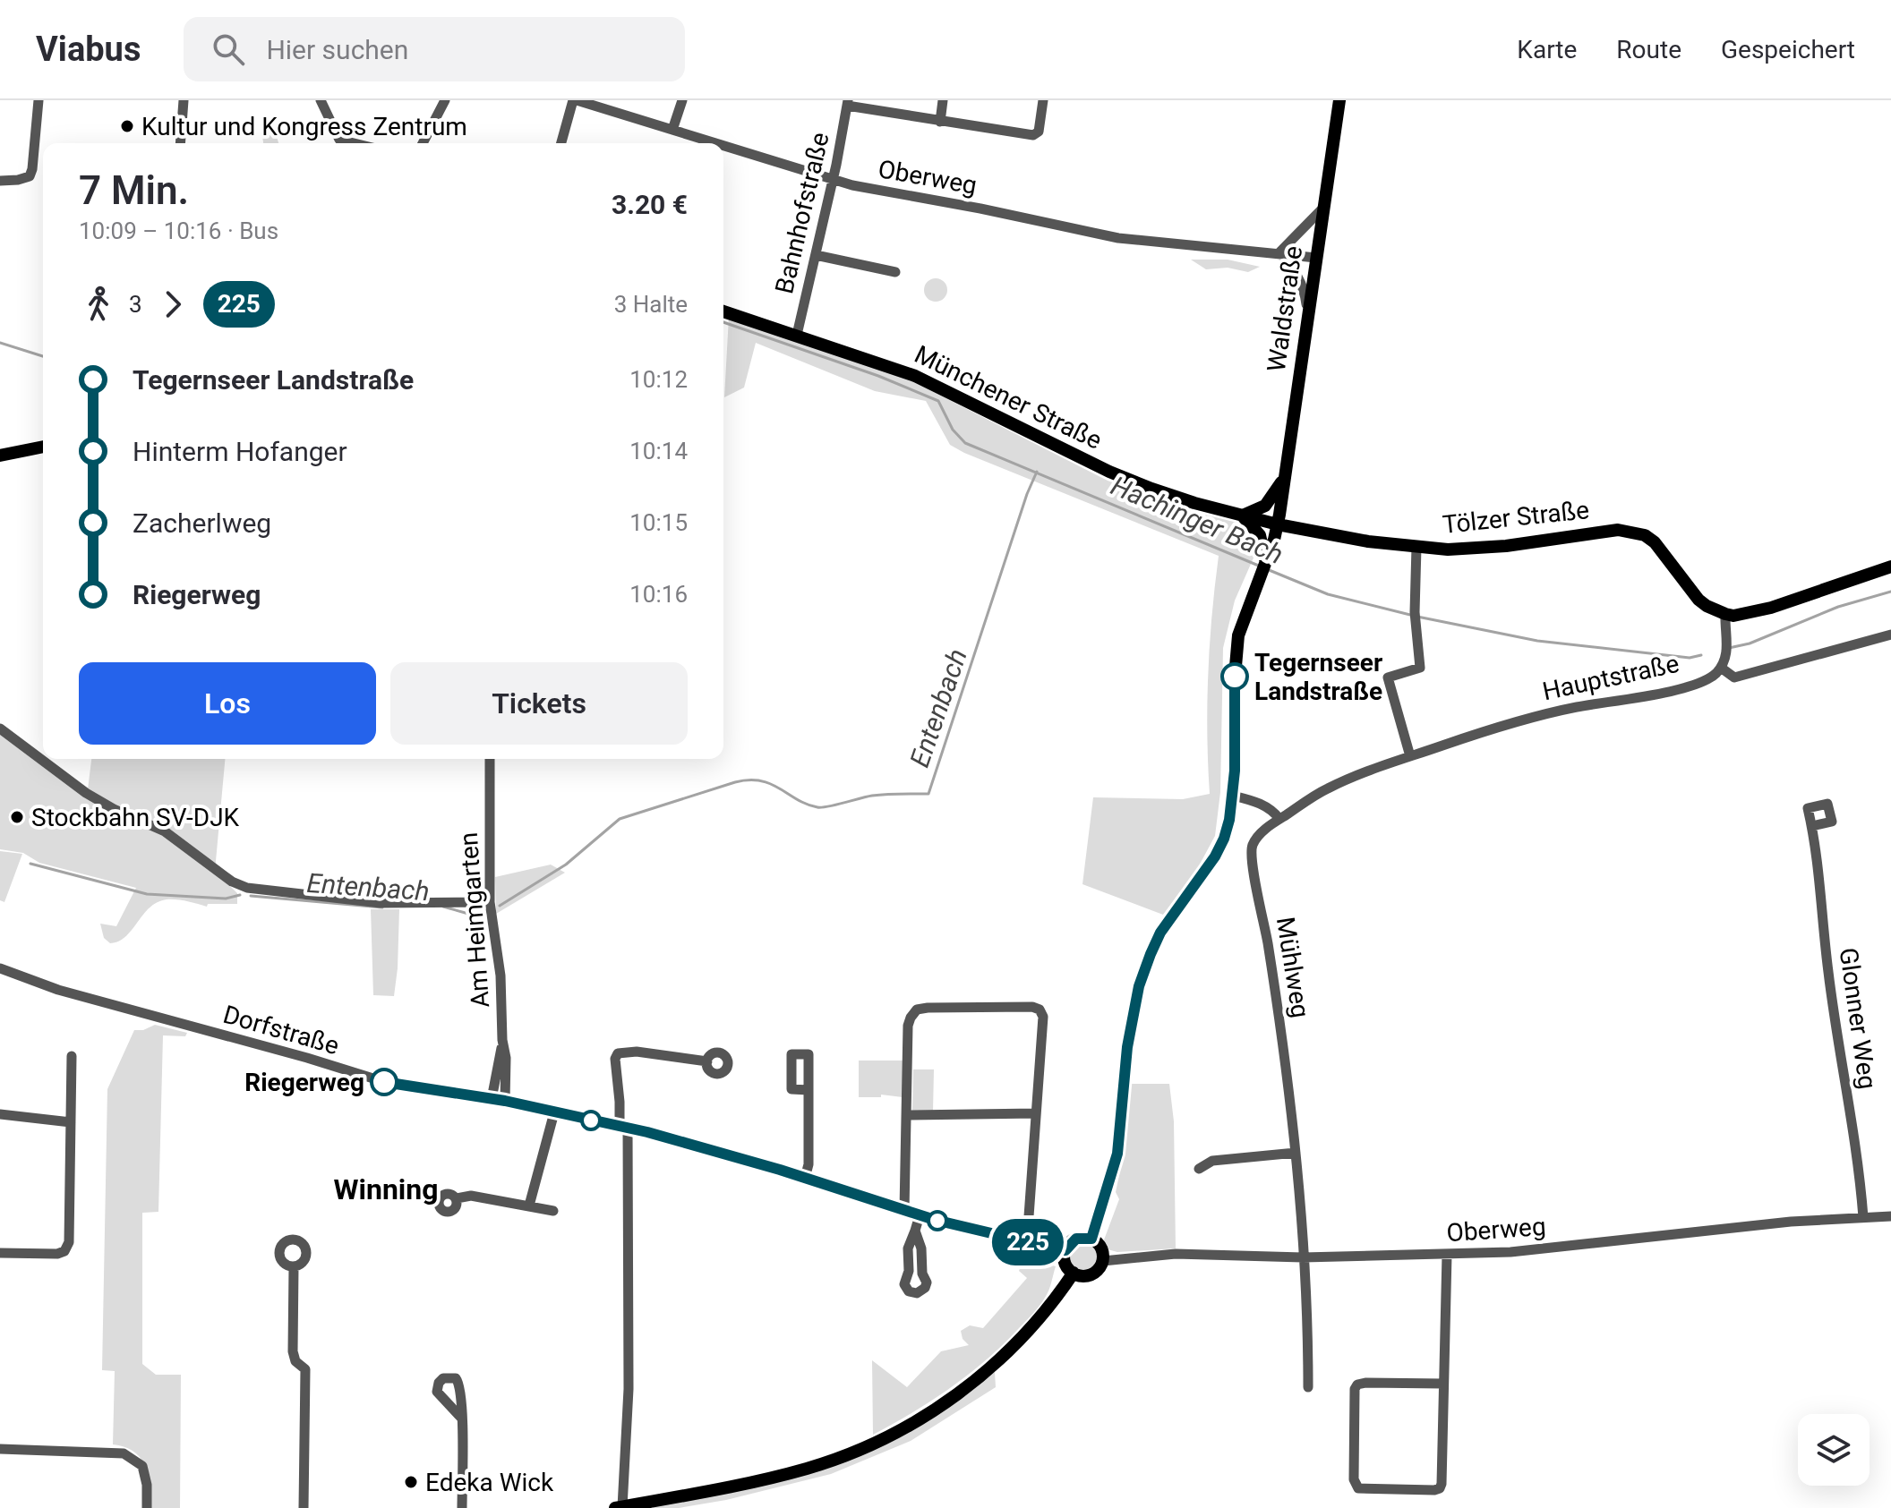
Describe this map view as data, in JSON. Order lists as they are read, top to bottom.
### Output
{
  "streets": {
    "main road": ["Waldstraße", "Münchener Straße", "Tölzer Straße"],
    "street": [
      "Oberweg",
      "Bahnhofstraße",
      "Hauptstraße",
      "Am Heimgarten",
      "Mühlweg",
      "Glonner Weg",
      "Dorfstraße"
    ]
  },
  "crossings": [
    ["Oberweg", "Bahnhofstraße"],
    ["Oberweg", "Waldstraße"],
    ["Oberweg", "Mühlweg"],
    ["Oberweg", "Glonner Weg"],
    ["Oberweg", "Dorfstraße"],
    ["Bahnhofstraße", "Münchener Straße"],
    ["Waldstraße", "Münchener Straße"],
    ["Waldstraße", "Tölzer Straße"],
    ["Münchener Straße", "Tölzer Straße"],
    ["Hauptstraße", "Mühlweg"],
    ["Am Heimgarten", "Dorfstraße"]
  ],
  "districts": ["Winning"],
  "water": ["Hachinger Bach", "Entenbach"],
  "places": [
    "Kultur und Kongress Zentrum",
    "Tegernseer Landstraße",
    "Stockbahn SV-DJK",
    "Riegerweg",
    "Edeka Wick"
  ],
  "lines": ["bus line 225"],
  "page": {
    "header": "Viabus",
    "search": "Hier suchen",
    "nav": ["Karte", "Route", "Gespeichert"],
    "on_map": "225",
    "heading": ["7 Min.", "10:09 – 10:16 · Bus", "3.20 €"],
    "legs": ["3", "225", "3 Halte"],
    "list": [
      {
        "name": "Tegernseer Landstraße",
        "value": "10:12"
      },
      {
        "name": "Hinterm Hofanger",
        "value": "10:14"
      },
      {
        "name": "Zacherlweg",
        "value": "10:15"
      },
      {
        "name": "Riegerweg",
        "value": "10:16"
      }
    ],
    "buttons": ["Los", "Tickets"]
  }
}
